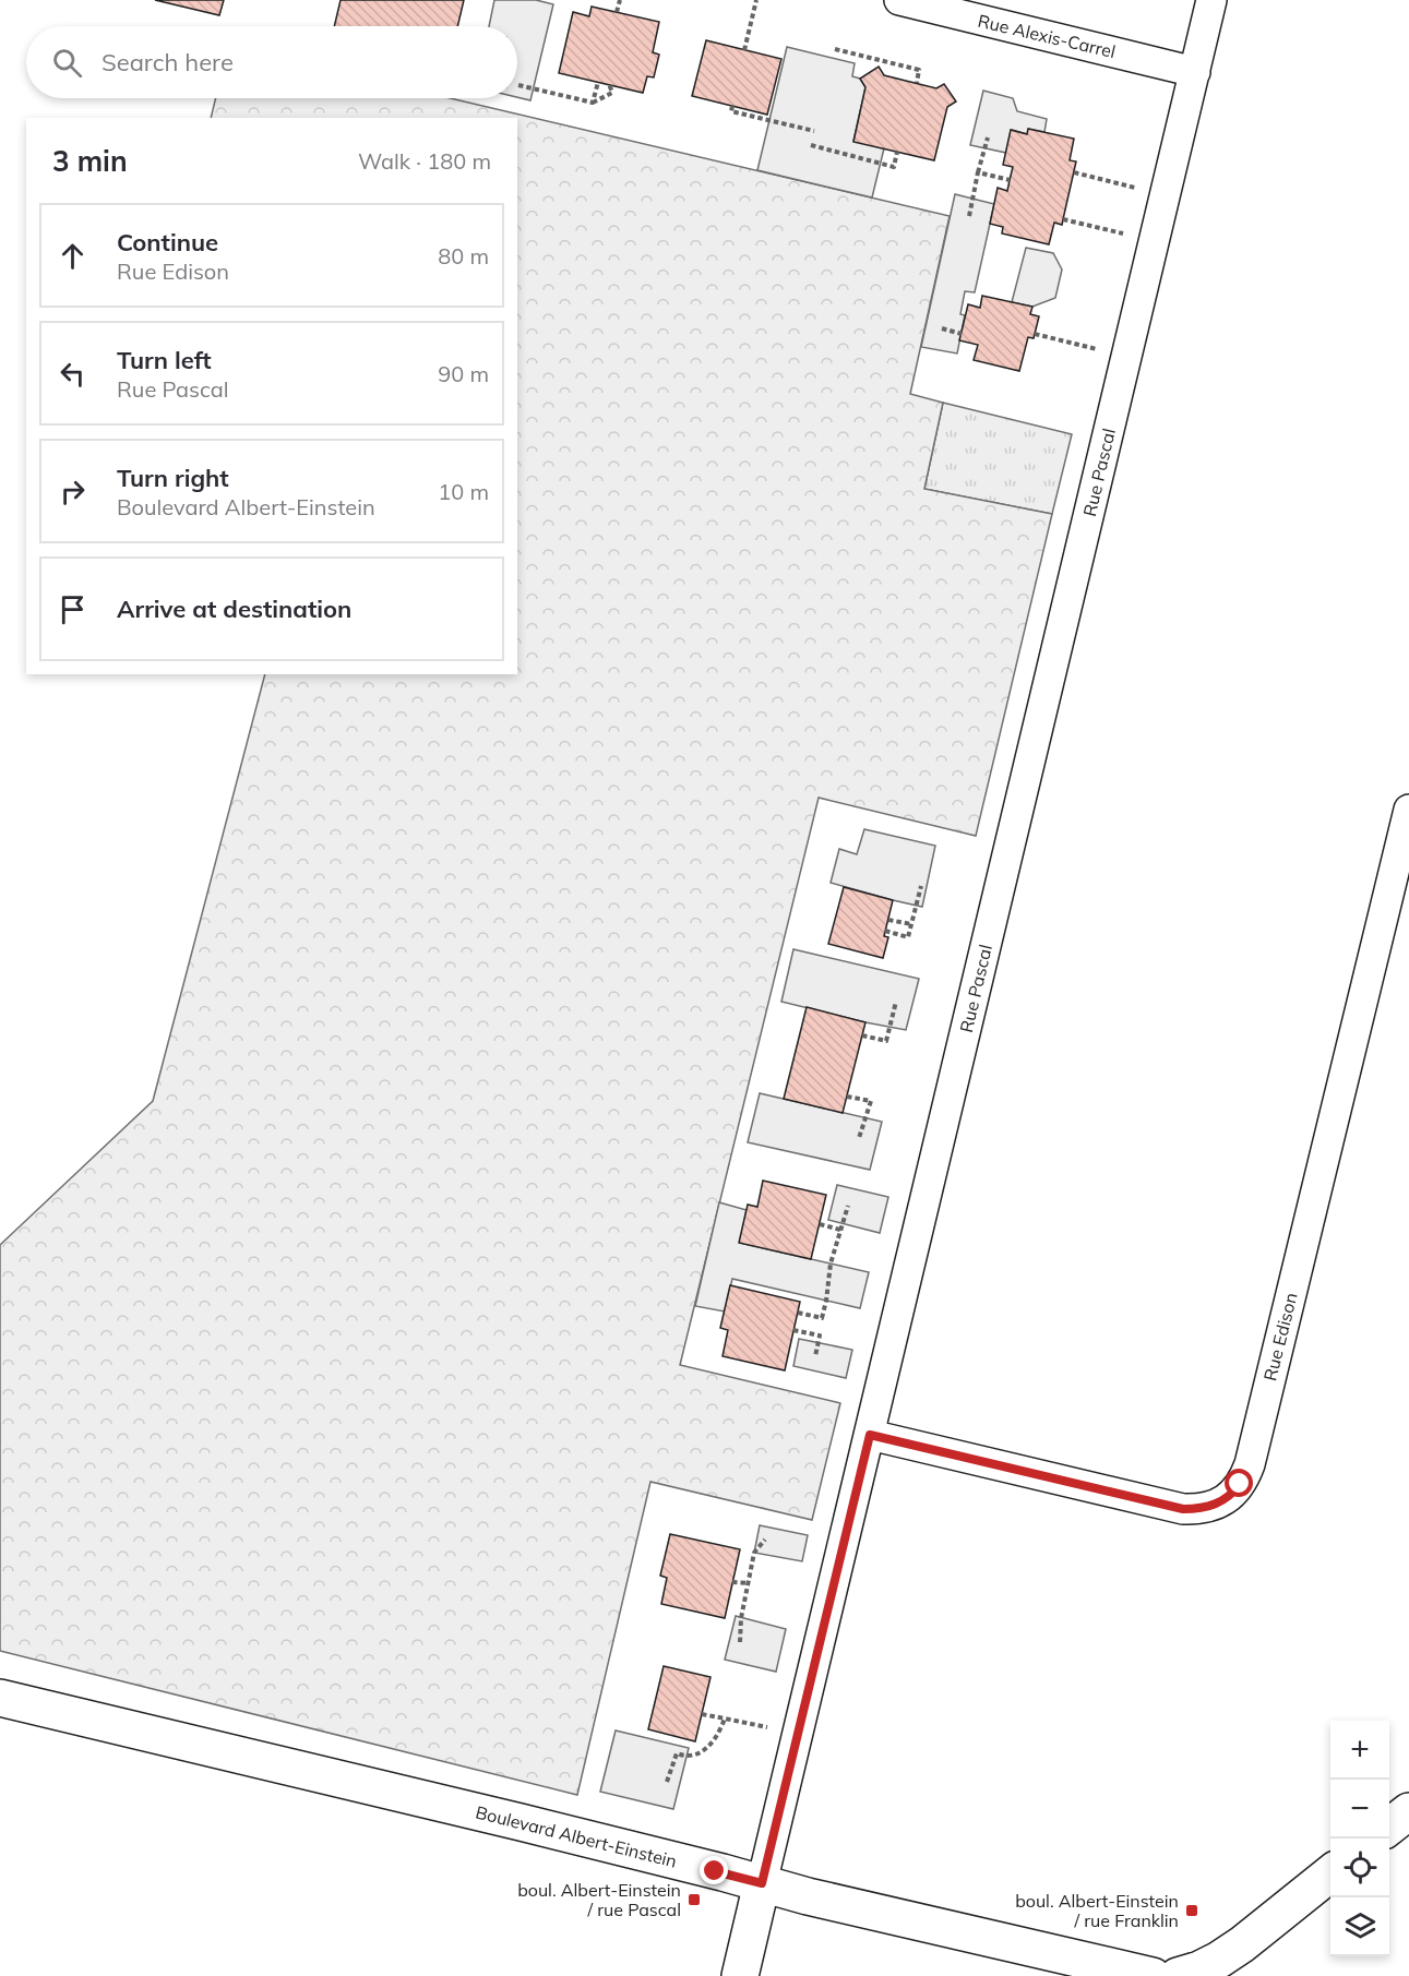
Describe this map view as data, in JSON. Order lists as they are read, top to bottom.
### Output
{
  "streets": {
    "street": [
      "Rue Alexis-Carrel",
      "Rue Pascal",
      "Rue Edison",
      "Boulevard Albert-Einstein"
    ]
  },
  "crossings": [
    ["Rue Alexis-Carrel", "Rue Pascal"],
    ["Rue Pascal", "Rue Edison"],
    ["Rue Pascal", "Boulevard Albert-Einstein"]
  ],
  "places": {
    "transit": ["boul. Albert-Einstein / rue Pascal", "boul. Albert-Einstein / rue Franklin"]
  },
  "page": {
    "search": "Search here",
    "heading": ["3 min", "Walk · 180 m"],
    "list": [
      ["Continue", "Rue Edison", "80 m"],
      ["Turn left", "Rue Pascal", "90 m"],
      ["Turn right", "Boulevard Albert-Einstein", "10 m"],
      "Arrive at destination"
    ],
    "map_buttons": ["+", "−"]
  }
}
